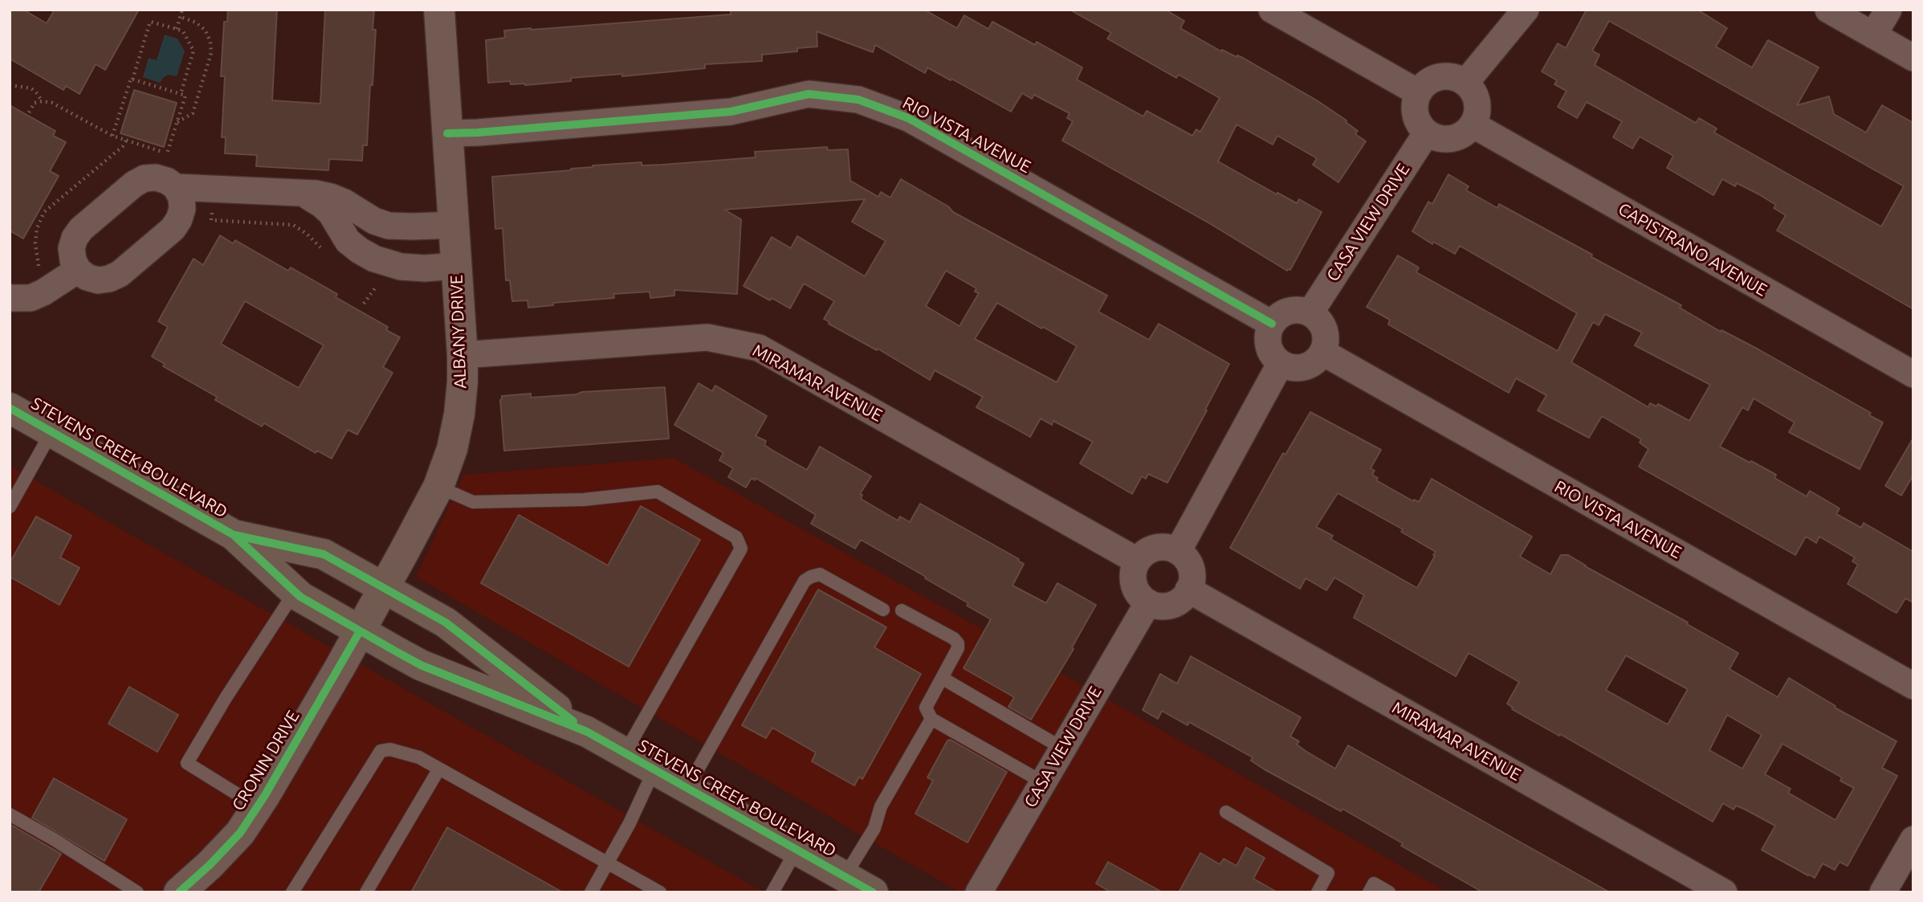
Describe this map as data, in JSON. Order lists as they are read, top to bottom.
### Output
{
  "streets": {
    "main road": ["STEVENS CREEK BOULEVARD"],
    "street": [
      "RIO VISTA AVENUE",
      "CASA VIEW DRIVE",
      "CAPISTRANO AVENUE",
      "ALBANY DRIVE",
      "MIRAMAR AVENUE",
      "CRONIN DRIVE"
    ]
  },
  "crossings": [
    ["RIO VISTA AVENUE", "CASA VIEW DRIVE"],
    ["RIO VISTA AVENUE", "ALBANY DRIVE"],
    ["CASA VIEW DRIVE", "CAPISTRANO AVENUE"],
    ["CASA VIEW DRIVE", "MIRAMAR AVENUE"],
    ["ALBANY DRIVE", "MIRAMAR AVENUE"],
    ["ALBANY DRIVE", "STEVENS CREEK BOULEVARD"],
    ["ALBANY DRIVE", "CRONIN DRIVE"],
    ["STEVENS CREEK BOULEVARD", "CRONIN DRIVE"]
  ]
}
